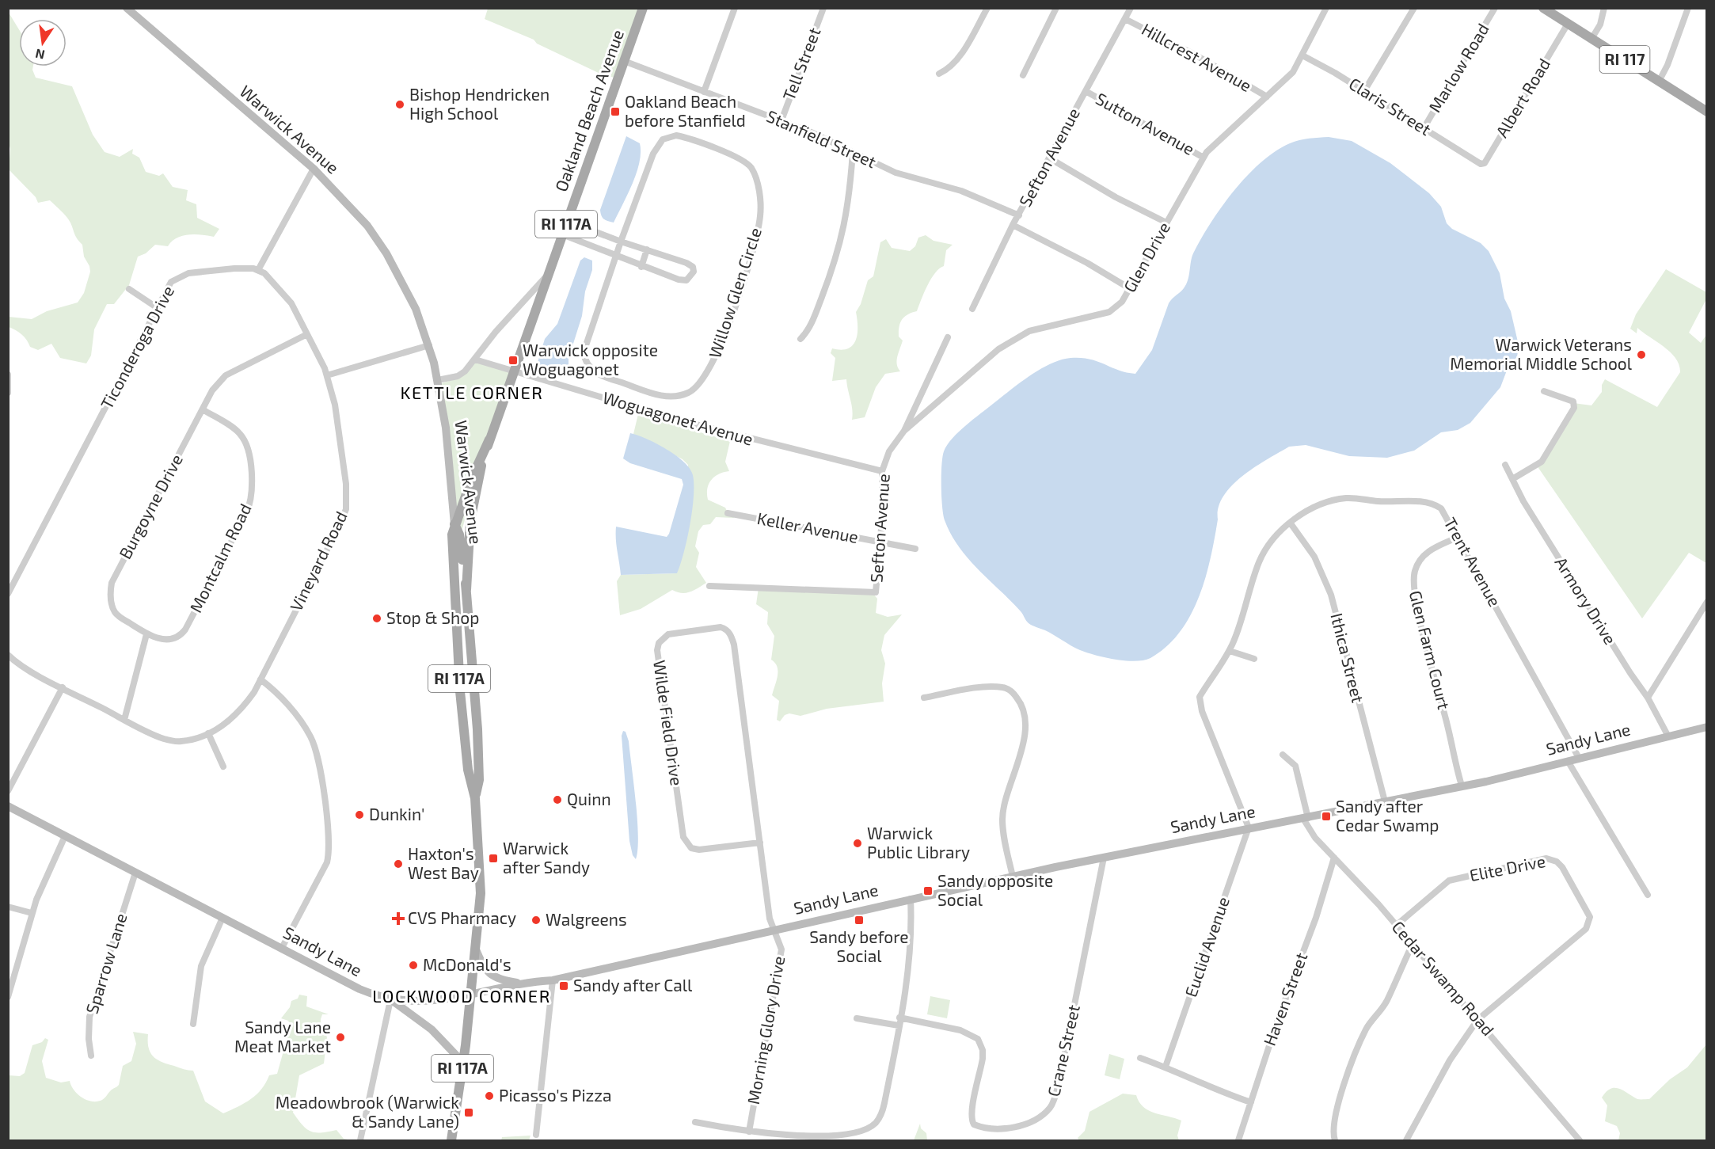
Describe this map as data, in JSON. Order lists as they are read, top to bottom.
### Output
{
  "streets": {
    "main road": [
      "RI 117",
      "Oakland Beach Avenue",
      "Warwick Avenue",
      "RI 117A",
      "Sandy Lane"
    ],
    "street": [
      "Hillcrest Avenue",
      "Tell Street",
      "Marlow Road",
      "Albert Road",
      "Claris Street",
      "Sutton Avenue",
      "Stanfield Street",
      "Sefton Avenue",
      "Glen Drive",
      "Willow Glen Circle",
      "Ticonderoga Drive",
      "Woguagonet Avenue",
      "Burgoyne Drive",
      "Keller Avenue",
      "Montcalm Road",
      "Vineyard Road",
      "Trent Avenue",
      "Armory Drive",
      "Glen Farm Court",
      "Ithica Street",
      "Wilde Field Drive",
      "Elite Drive",
      "Euclid Avenue",
      "Sparrow Lane",
      "Cedar Swamp Road",
      "Haven Street",
      "Morning Glory Drive",
      "Crane Street"
    ]
  },
  "crossings": [
    ["Hillcrest Avenue", "Sefton Avenue"],
    ["Hillcrest Avenue", "Glen Drive"],
    ["RI 117", "Albert Road"],
    ["Tell Street", "Stanfield Street"],
    ["Marlow Road", "Claris Street"],
    ["Albert Road", "Claris Street"],
    ["Claris Street", "Glen Drive"],
    ["Oakland Beach Avenue", "Warwick Avenue"],
    ["Oakland Beach Avenue", "Stanfield Street"],
    ["Oakland Beach Avenue", "Woguagonet Avenue"],
    ["Sutton Avenue", "Sefton Avenue"],
    ["Sutton Avenue", "Glen Drive"],
    ["Warwick Avenue", "Sandy Lane"],
    ["Stanfield Street", "Sefton Avenue"],
    ["Sefton Avenue", "Glen Drive"],
    ["Sefton Avenue", "Woguagonet Avenue"],
    ["Sefton Avenue", "Keller Avenue"],
    ["Ticonderoga Drive", "Vineyard Road"],
    ["Burgoyne Drive", "Montcalm Road"],
    ["Burgoyne Drive", "Vineyard Road"],
    ["Trent Avenue", "Glen Farm Court"],
    ["Trent Avenue", "Ithica Street"],
    ["Trent Avenue", "Sandy Lane"],
    ["Trent Avenue", "Euclid Avenue"],
    ["Armory Drive", "Sandy Lane"],
    ["Glen Farm Court", "Sandy Lane"],
    ["Ithica Street", "Sandy Lane"],
    ["Wilde Field Drive", "Sandy Lane"],
    ["Wilde Field Drive", "Morning Glory Drive"],
    ["Sandy Lane", "Euclid Avenue"],
    ["Sandy Lane", "Sparrow Lane"],
    ["Sandy Lane", "Cedar Swamp Road"],
    ["Sandy Lane", "Morning Glory Drive"],
    ["Sandy Lane", "Crane Street"],
    ["Elite Drive", "Cedar Swamp Road"],
    ["Cedar Swamp Road", "Haven Street"]
  ],
  "districts": ["KETTLE CORNER", "LOCKWOOD CORNER"],
  "places": {
    "other": [
      "Bishop Hendricken High School",
      "Warwick Veterans Memorial Middle School",
      "Stop & Shop",
      "Quinn",
      "Dunkin'",
      "Warwick Public Library",
      "Haxton's West Bay",
      "Walgreens",
      "McDonald's",
      "Sandy Lane Meat Market",
      "Picasso's Pizza"
    ],
    "transit": [
      "Oakland Beach before Stanfield",
      "Warwick opposite Woguagonet",
      "Sandy after Cedar Swamp",
      "Warwick after Sandy",
      "Sandy opposite Social",
      "Sandy before Social",
      "Sandy after Call",
      "Meadowbrook (Warwick & Sandy Lane)"
    ],
    "health": ["CVS Pharmacy"]
  },
  "north": "bottom"
}
